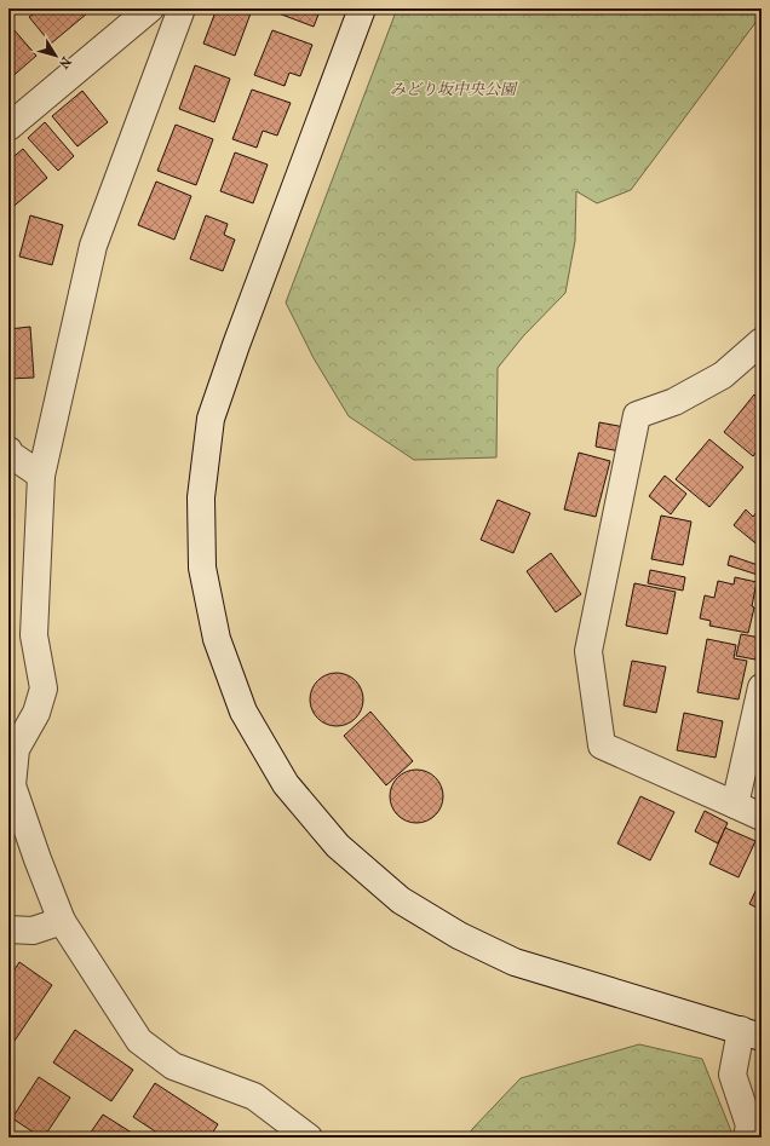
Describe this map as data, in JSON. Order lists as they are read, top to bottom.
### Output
{
  "parks": ["みどり坂中央公園"],
  "north": "bottom right"
}
